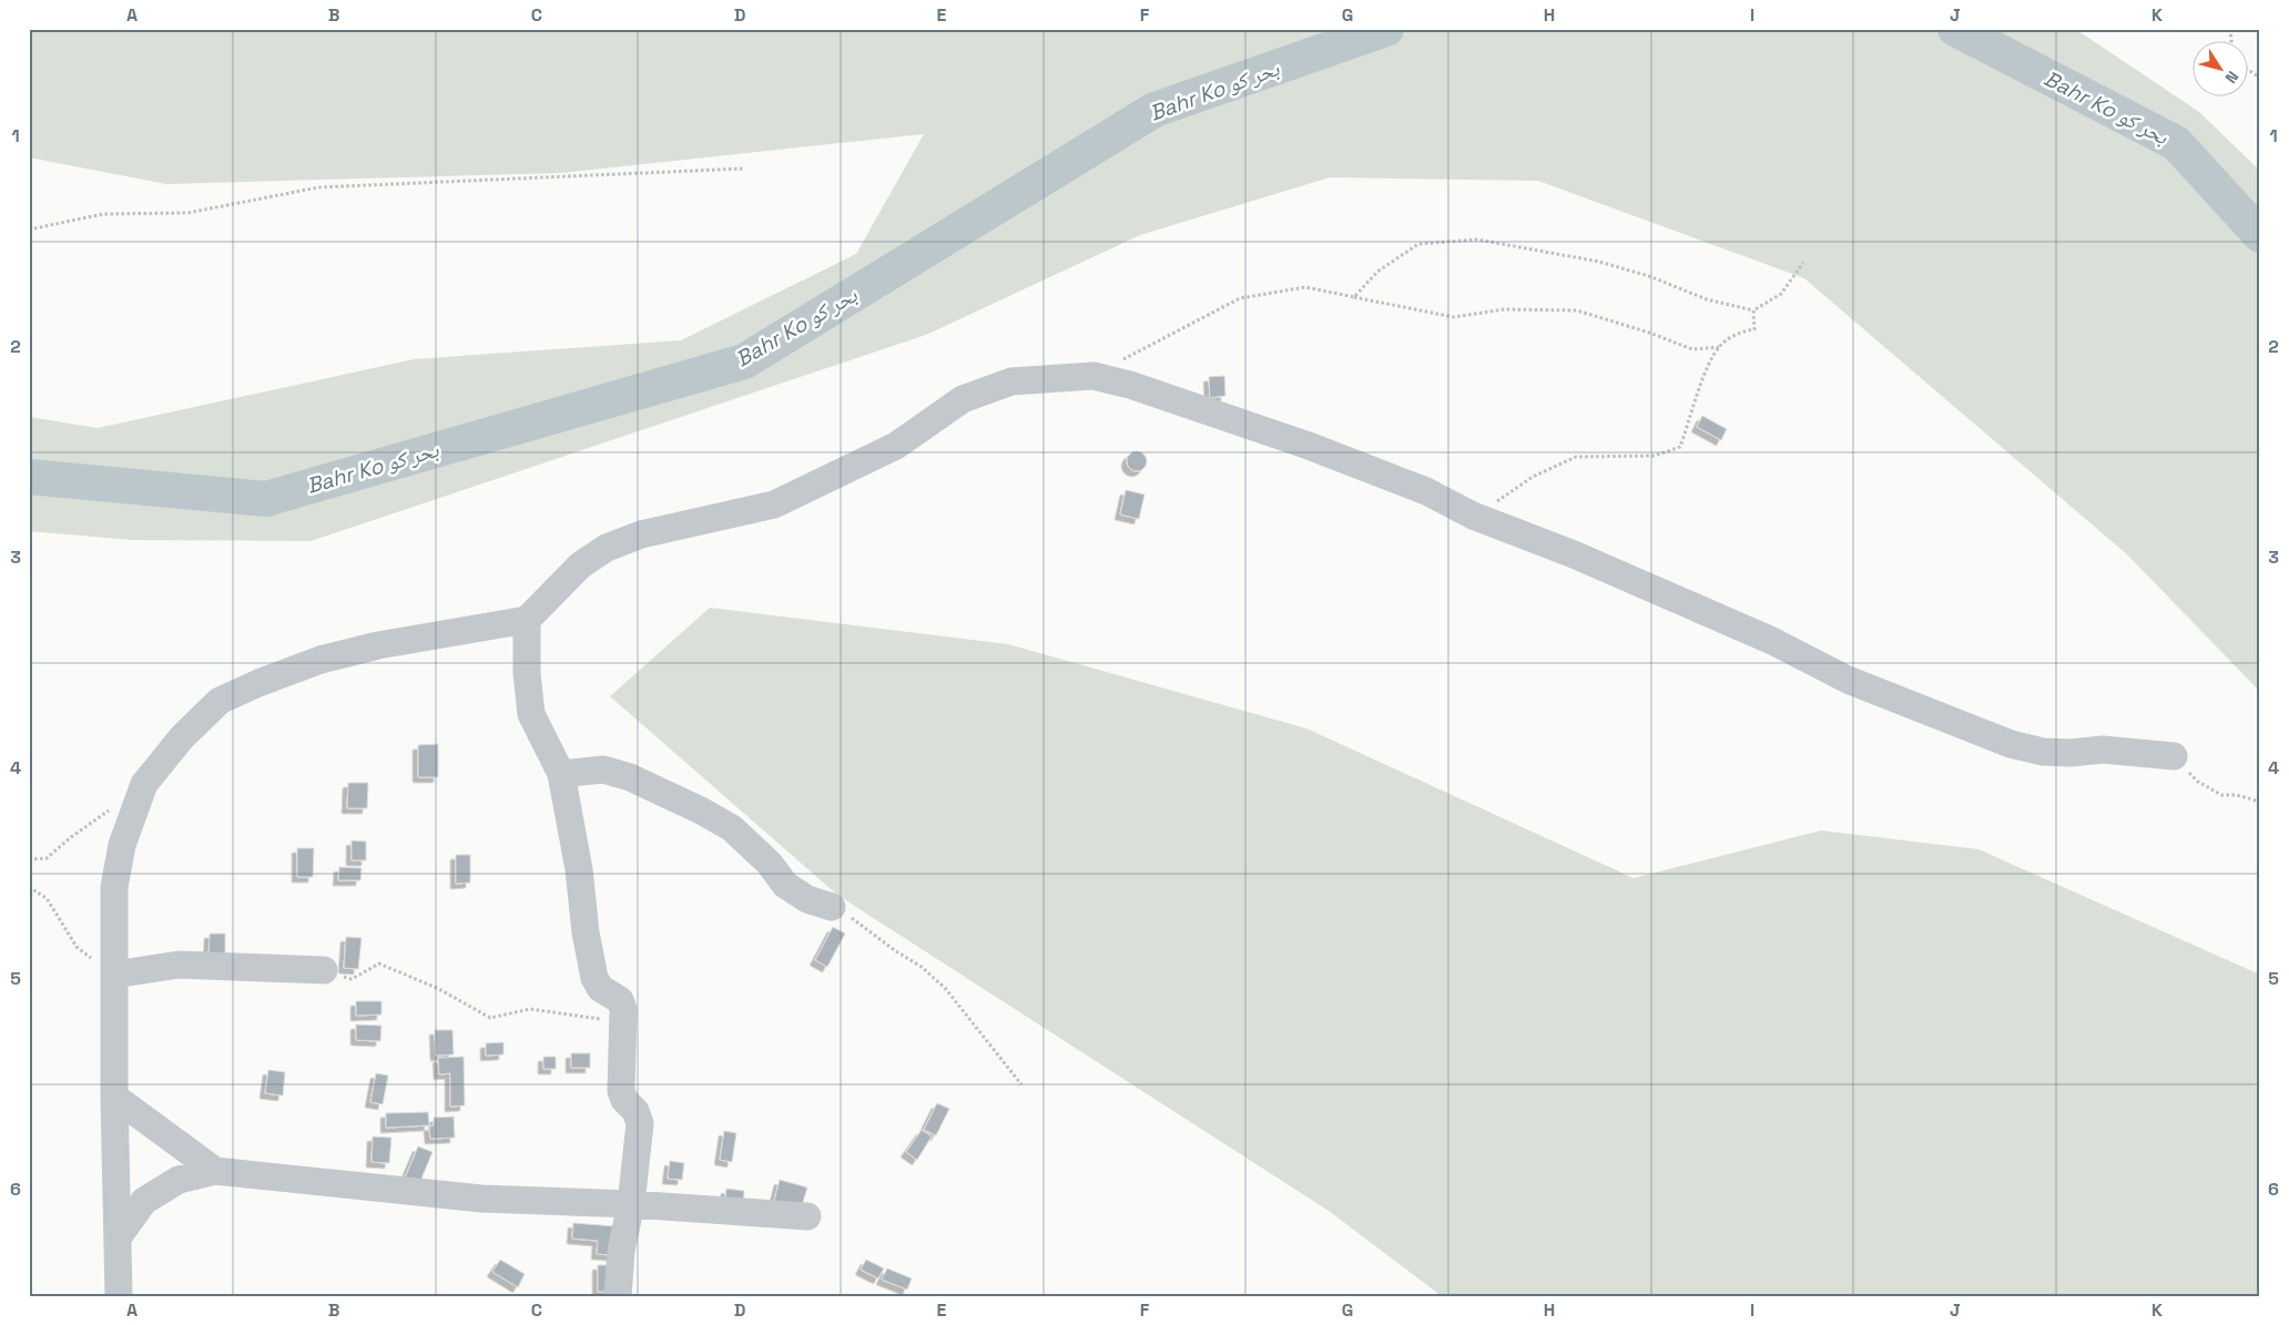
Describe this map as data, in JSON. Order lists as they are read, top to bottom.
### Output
{
  "water": ["Bahr Ko بحر كو"],
  "north": "bottom right",
  "grid": {
    "columns": [
      "A",
      "B",
      "C",
      "D",
      "E",
      "F",
      "G",
      "H",
      "I",
      "J",
      "K"
    ],
    "rows": [
      "1",
      "2",
      "3",
      "4",
      "5",
      "6"
    ]
  }
}
